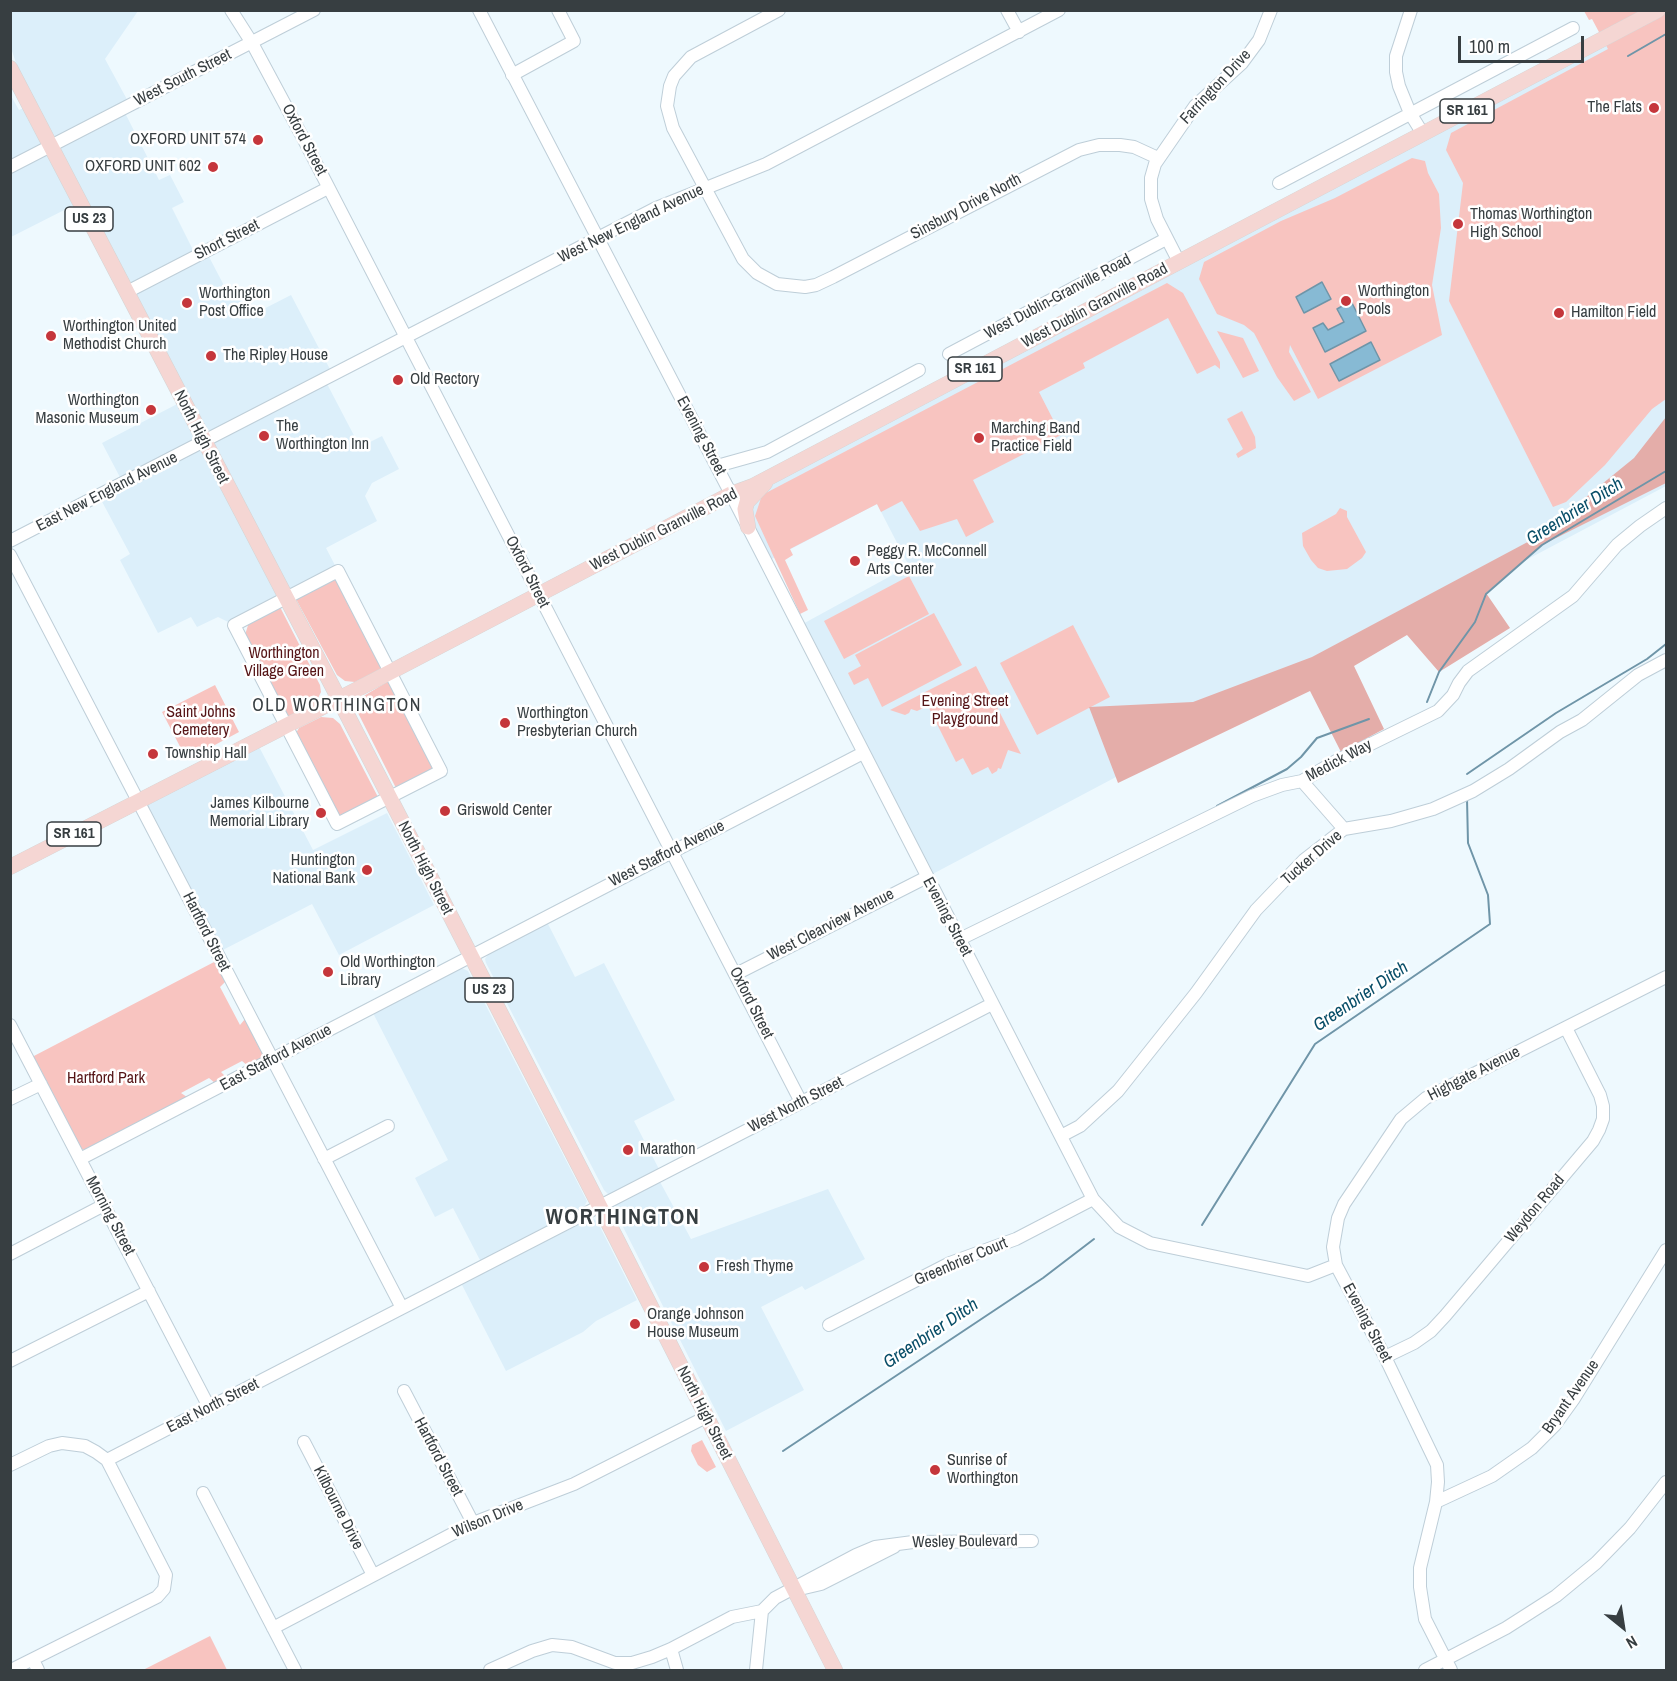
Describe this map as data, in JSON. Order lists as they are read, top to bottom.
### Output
{
  "streets": {
    "main road": [
      "SR 161",
      "US 23",
      "West Dublin Granville Road",
      "North High Street"
    ],
    "street": [
      "West South Street",
      "Farrington Drive",
      "Oxford Street",
      "Sinsbury Drive North",
      "West New England Avenue",
      "Short Street",
      "West Dublin-Granville Road",
      "Evening Street",
      "East New England Avenue",
      "Medick Way",
      "West Stafford Avenue",
      "Tucker Drive",
      "West Clearview Avenue",
      "Hartford Street",
      "East Stafford Avenue",
      "Highgate Avenue",
      "West North Street",
      "Weydon Road",
      "Morning Street",
      "Greenbrier Court",
      "Bryant Avenue",
      "East North Street",
      "Kilbourne Drive",
      "Wilson Drive",
      "Wesley Boulevard"
    ]
  },
  "crossings": [
    ["West South Street", "Oxford Street"],
    ["West South Street", "North High Street"],
    ["Farrington Drive", "Sinsbury Drive North"],
    ["Farrington Drive", "West Dublin-Granville Road"],
    ["Farrington Drive", "West Dublin Granville Road"],
    ["SR 161", "West Dublin Granville Road"],
    ["SR 161", "North High Street"],
    ["SR 161", "Hartford Street"],
    ["Oxford Street", "West New England Avenue"],
    ["Oxford Street", "Short Street"],
    ["Oxford Street", "West Dublin Granville Road"],
    ["Oxford Street", "West Stafford Avenue"],
    ["Oxford Street", "West Clearview Avenue"],
    ["Oxford Street", "West North Street"],
    ["Sinsbury Drive North", "West New England Avenue"],
    ["West New England Avenue", "Evening Street"],
    ["West New England Avenue", "North High Street"],
    ["West New England Avenue", "East New England Avenue"],
    ["Short Street", "North High Street"],
    ["West Dublin Granville Road", "Evening Street"],
    ["West Dublin Granville Road", "North High Street"],
    ["Evening Street", "Medick Way"],
    ["Evening Street", "West Stafford Avenue"],
    ["Evening Street", "Tucker Drive"],
    ["Evening Street", "West Clearview Avenue"],
    ["Evening Street", "Highgate Avenue"],
    ["Evening Street", "West North Street"],
    ["Evening Street", "Weydon Road"],
    ["Evening Street", "Greenbrier Court"],
    ["Evening Street", "Bryant Avenue"],
    ["North High Street", "East New England Avenue"],
    ["North High Street", "West Stafford Avenue"],
    ["North High Street", "East Stafford Avenue"],
    ["North High Street", "West North Street"],
    ["North High Street", "East North Street"],
    ["North High Street", "Wilson Drive"],
    ["North High Street", "Wesley Boulevard"],
    ["West Stafford Avenue", "East Stafford Avenue"],
    ["Hartford Street", "East Stafford Avenue"],
    ["Hartford Street", "East North Street"],
    ["Hartford Street", "Wilson Drive"],
    ["East Stafford Avenue", "Morning Street"],
    ["Highgate Avenue", "Weydon Road"],
    ["West North Street", "East North Street"],
    ["Morning Street", "East North Street"],
    ["Kilbourne Drive", "Wilson Drive"]
  ],
  "districts": ["OLD WORTHINGTON", "WORTHINGTON"],
  "water": ["Greenbrier Ditch"],
  "parks": [
    "Worthington Village Green",
    "Evening Street Playground",
    "Saint Johns Cemetery",
    "Hartford Park"
  ],
  "places": [
    "The Flats",
    "OXFORD UNIT 574",
    "OXFORD UNIT 602",
    "Thomas Worthington High School",
    "Worthington Pools",
    "Worthington Post Office",
    "Hamilton Field",
    "Worthington United Methodist Church",
    "The Ripley House",
    "Old Rectory",
    "Worthington Masonic Museum",
    "The Worthington Inn",
    "Marching Band Practice Field",
    "Peggy R. McConnell Arts Center",
    "Worthington Presbyterian Church",
    "Township Hall",
    "Griswold Center",
    "James Kilbourne Memorial Library",
    "Huntington National Bank",
    "Old Worthington Library",
    "Marathon",
    "Fresh Thyme",
    "Orange Johnson House Museum",
    "Sunrise of Worthington"
  ],
  "scale_bar": "100 m",
  "north": "bottom right"
}
